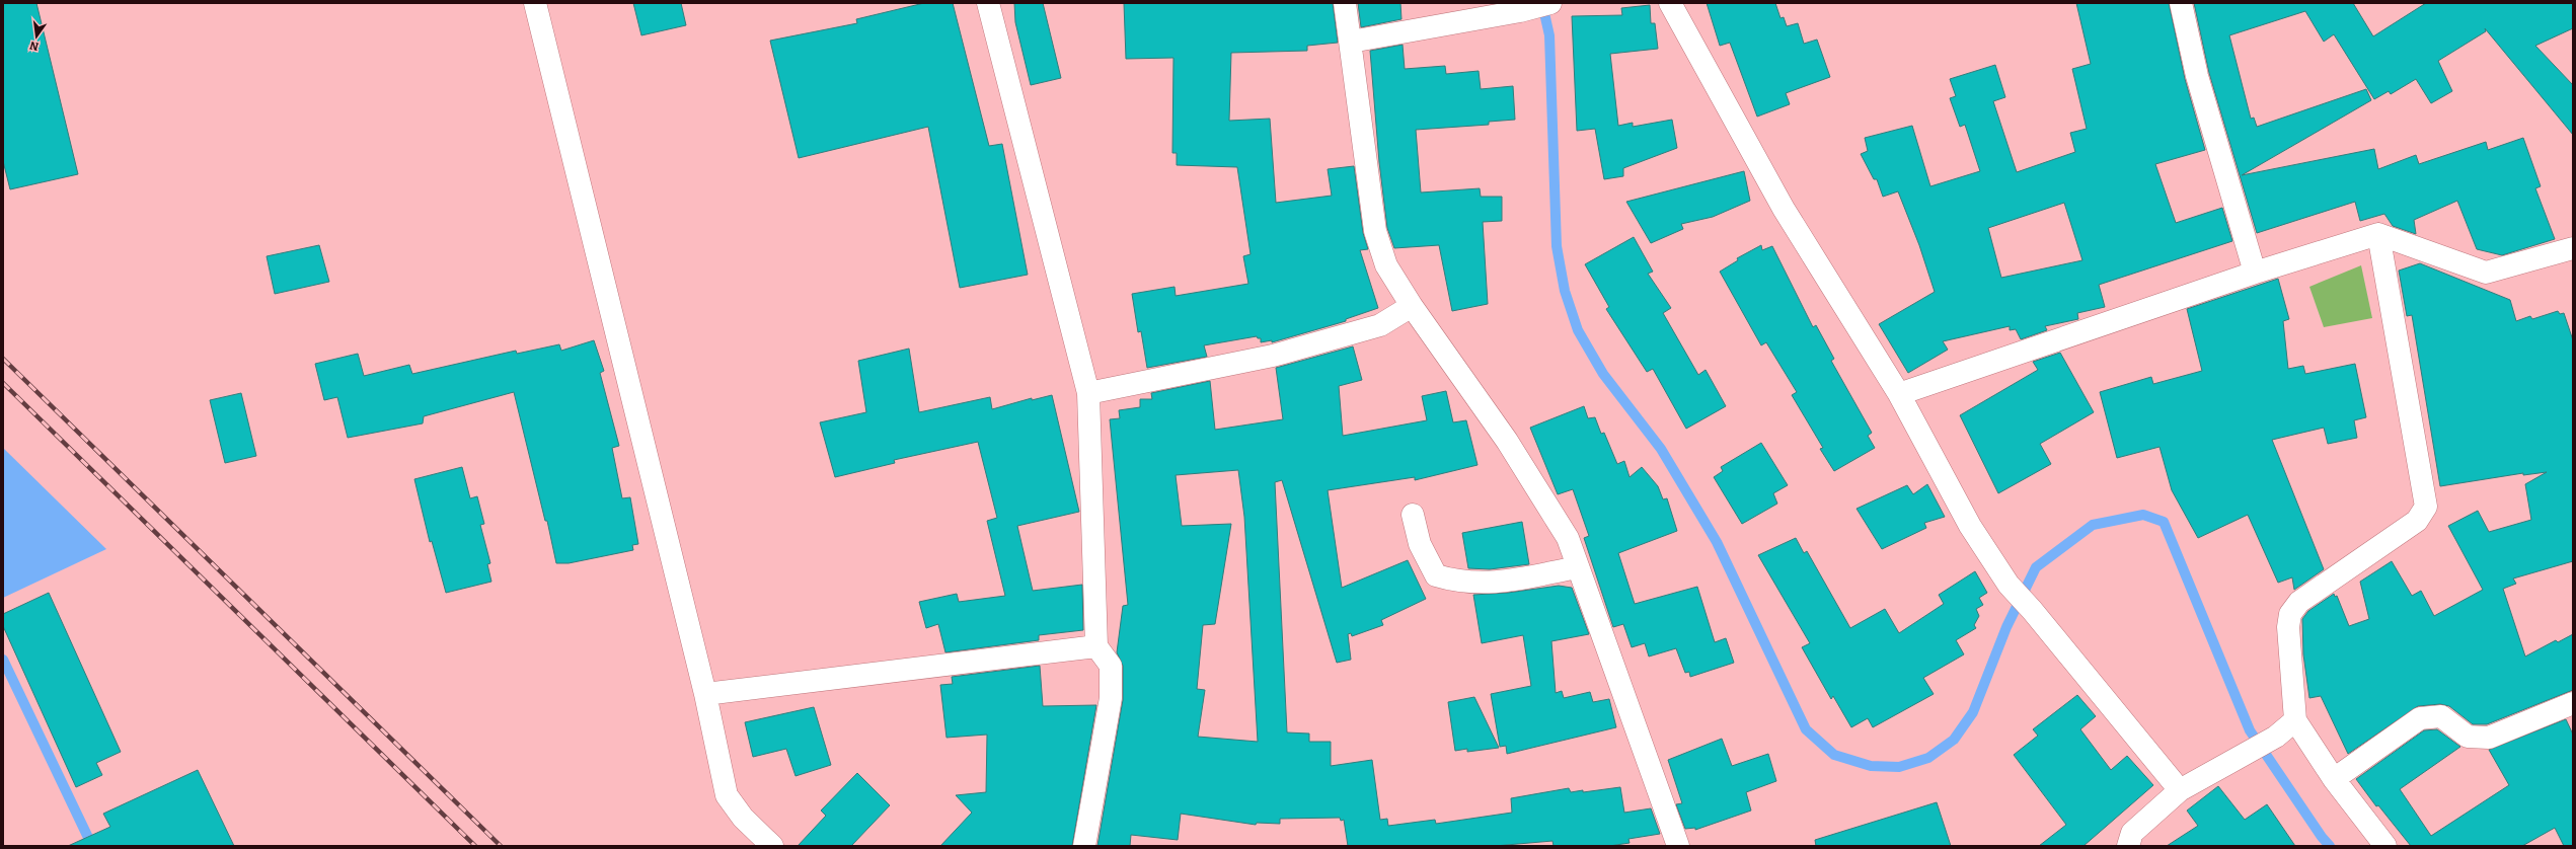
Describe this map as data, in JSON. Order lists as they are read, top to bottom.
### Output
{
  "north": "bottom"
}
